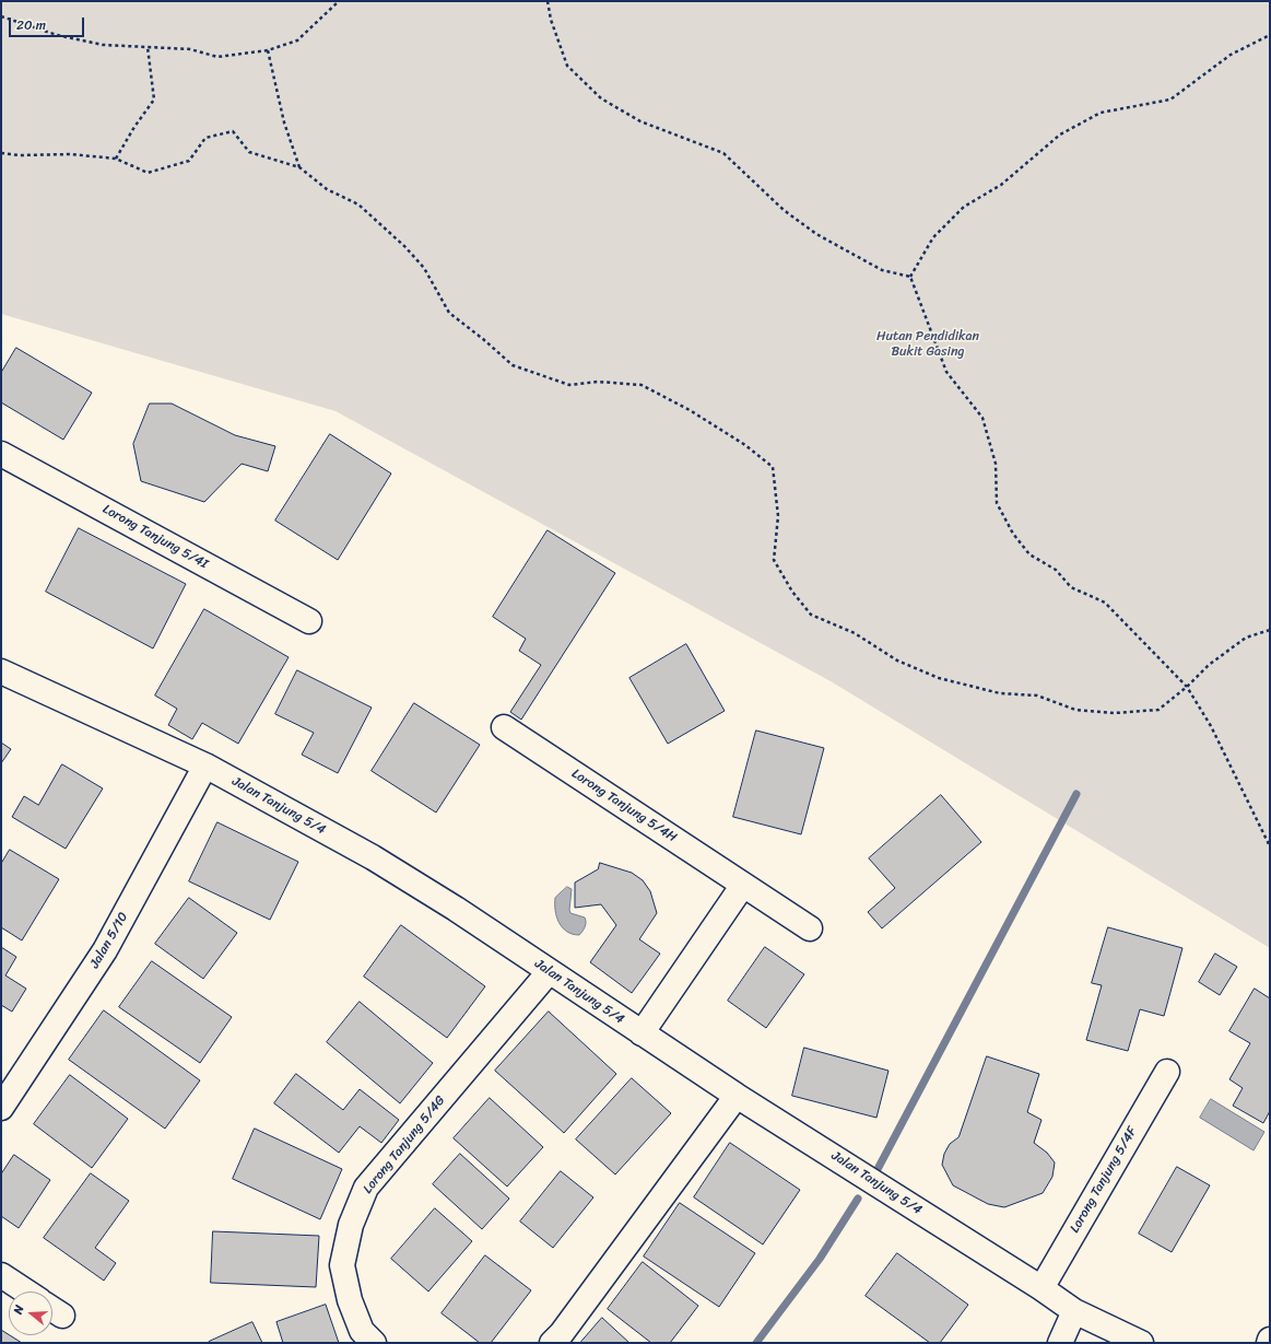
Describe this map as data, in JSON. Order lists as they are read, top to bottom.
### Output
{
  "streets": {
    "street": [
      "Lorong Tanjung 5/4I",
      "Jalan Tanjung 5/4",
      "Lorong Tanjung 5/4H",
      "Jalan 5/10",
      "Lorong Tanjung 5/4G",
      "Lorong Tanjung 5/4F"
    ]
  },
  "crossings": [
    ["Jalan Tanjung 5/4", "Jalan 5/10"],
    ["Jalan Tanjung 5/4", "Lorong Tanjung 5/4G"],
    ["Jalan Tanjung 5/4", "Lorong Tanjung 5/4F"]
  ],
  "parks": ["Hutan Pendidikan Bukit Gasing"],
  "scale_bar": "20 m",
  "north": "left"
}
